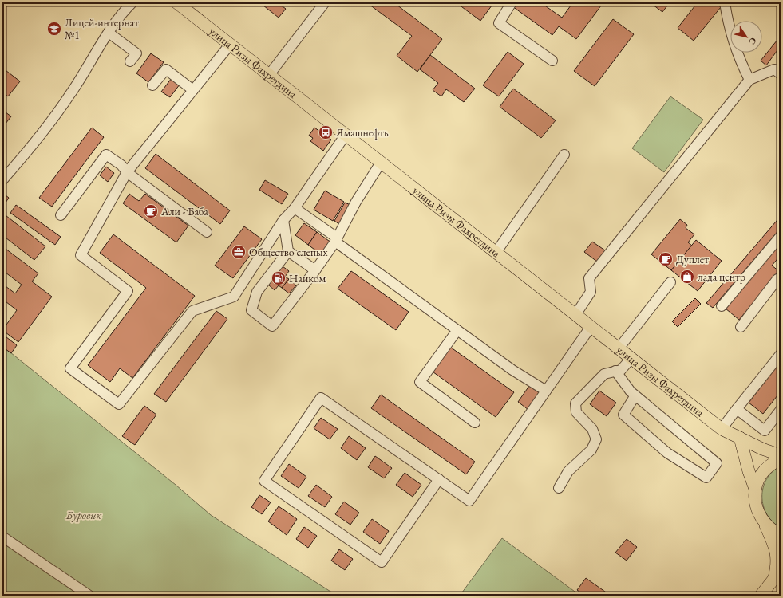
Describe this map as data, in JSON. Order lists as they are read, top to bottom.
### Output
{
  "streets": {
    "main road": ["улица Ризы Фахретдина"]
  },
  "parks": ["Буровик"],
  "places": {
    "school or university": ["Лицей-интернат №1"],
    "bus stop": ["Ямашнефть"],
    "cafe": ["Али - Баба", "Дуплет"],
    "office": ["Общество слепых"],
    "shop": ["лада центр"],
    "fuel station": ["Наиком"]
  },
  "north": "bottom right"
}
